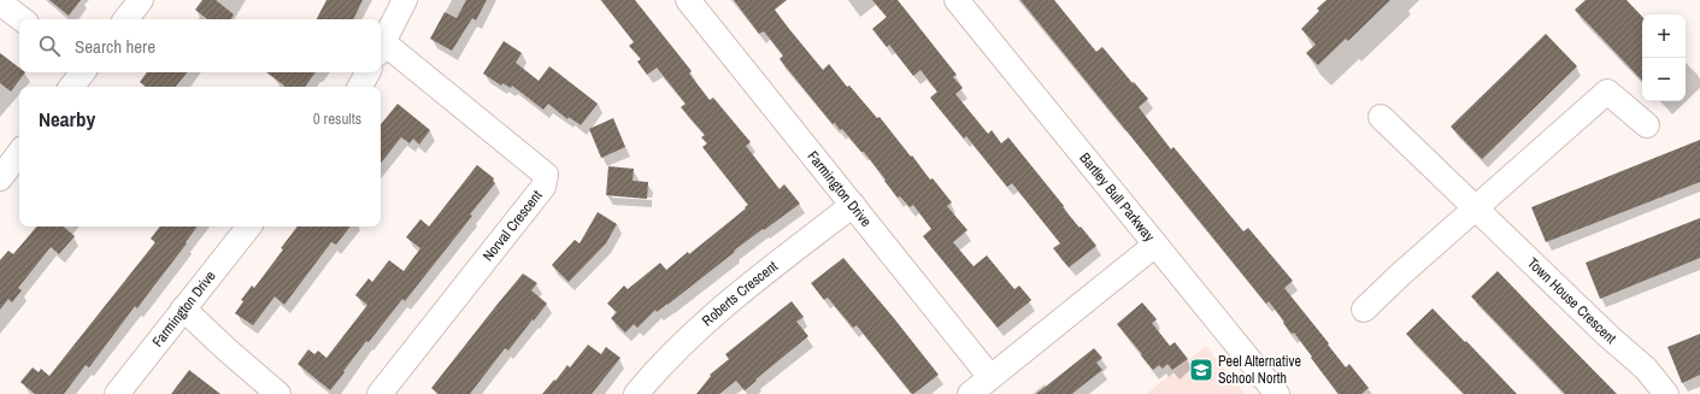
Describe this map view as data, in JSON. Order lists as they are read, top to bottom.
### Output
{
  "streets": {
    "street": [
      "Farmington Drive",
      "Bartley Bull Parkway",
      "Norval Crescent",
      "Roberts Crescent",
      "Town House Crescent"
    ]
  },
  "crossings": [
    ["Farmington Drive", "Roberts Crescent"]
  ],
  "places": {
    "school or university": ["Peel Alternative School North"]
  },
  "page": {
    "map_buttons": ["+", "−"],
    "search": "Search here",
    "heading": ["Nearby", "0 results"]
  }
}
